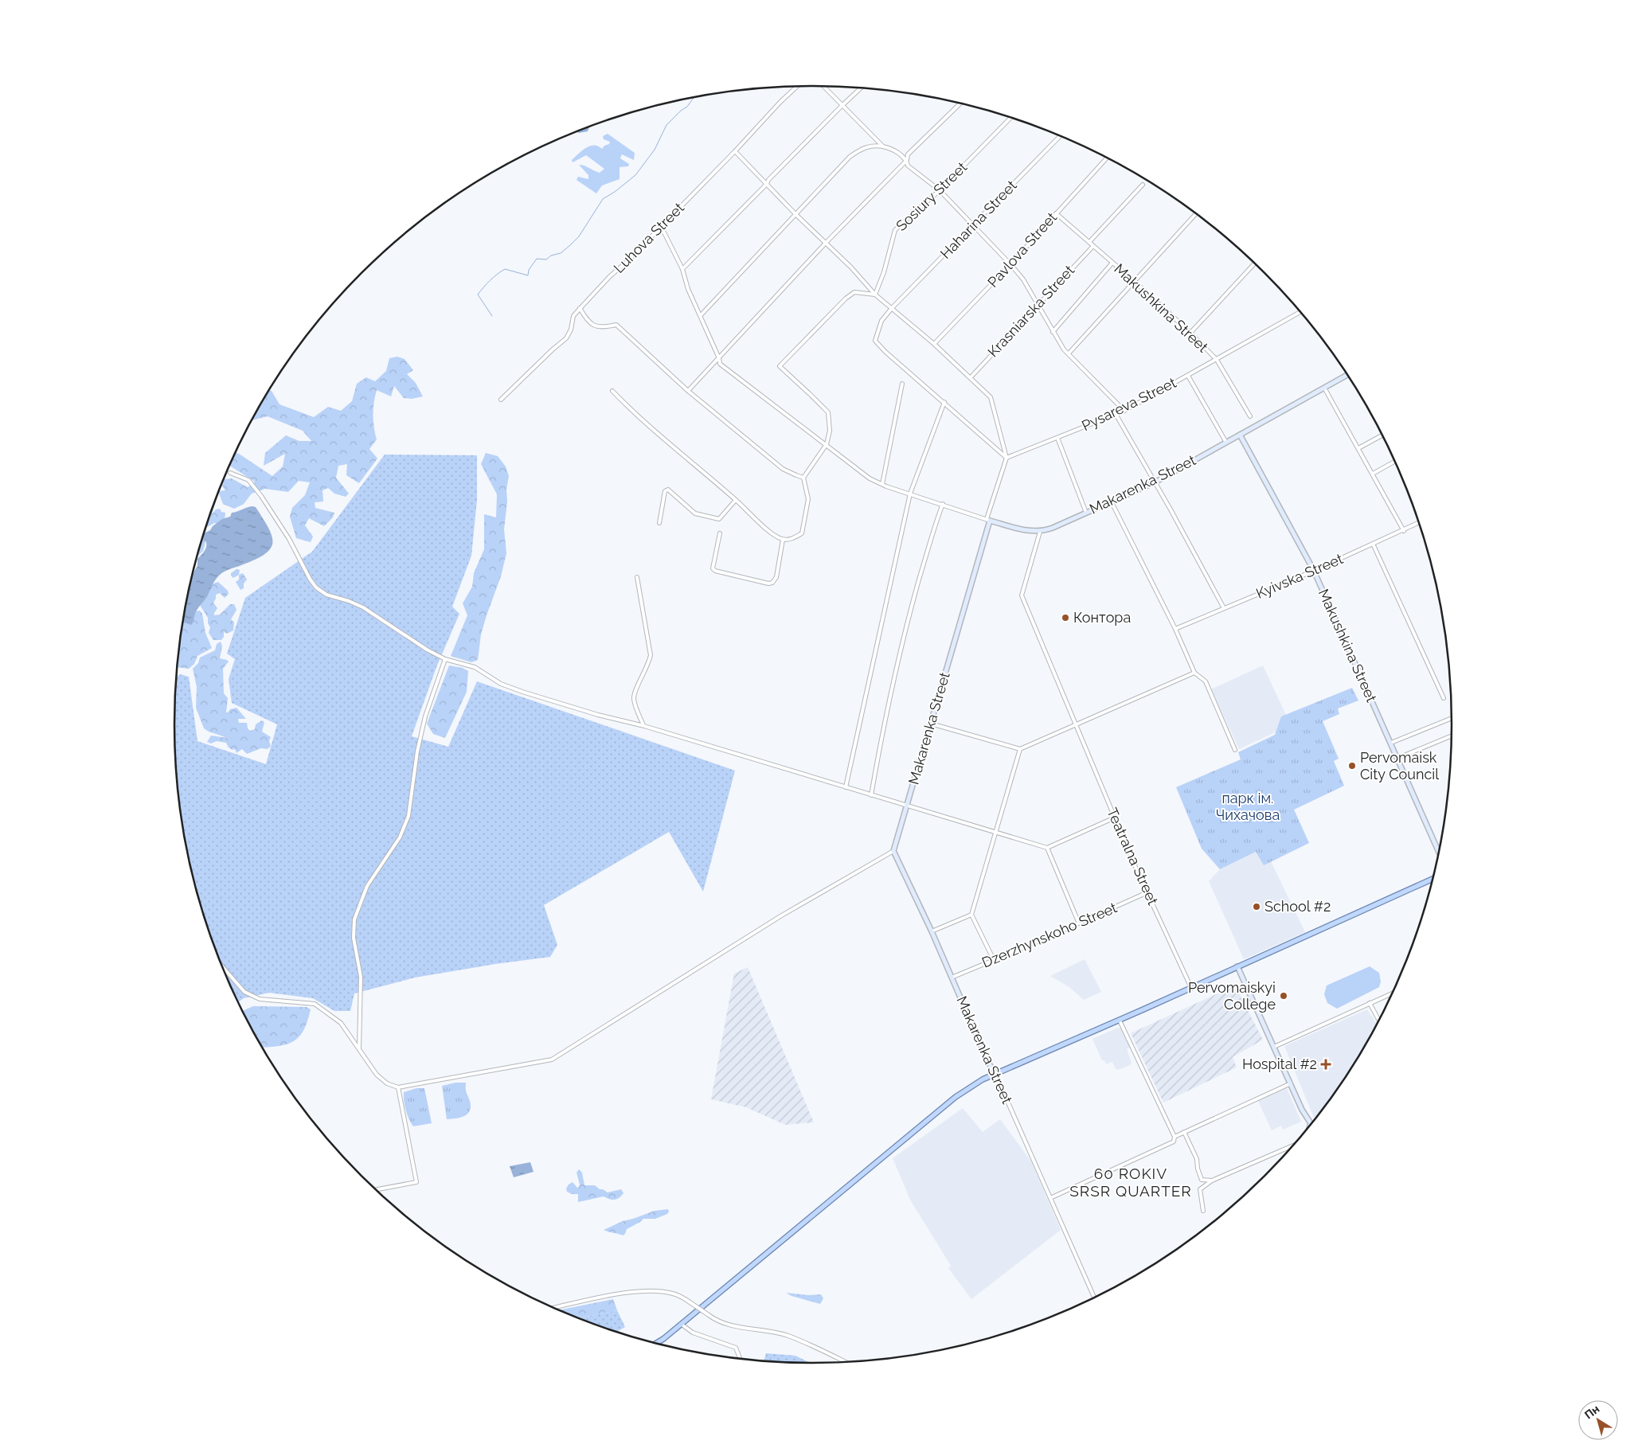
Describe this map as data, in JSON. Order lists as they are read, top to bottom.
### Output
{
  "streets": {
    "street": [
      "Sosiury Street",
      "Haharina Street",
      "Luhova Street",
      "Pavlova Street",
      "Makushkina Street",
      "Krasniarska Street",
      "Pysareva Street",
      "Makarenka Street",
      "Kyivska Street",
      "Teatralna Street",
      "Dzerzhynskoho Street"
    ]
  },
  "crossings": [
    ["Pavlova Street", "Makushkina Street"],
    ["Makushkina Street", "Krasniarska Street"],
    ["Makushkina Street", "Pysareva Street"],
    ["Makushkina Street", "Makarenka Street"],
    ["Makushkina Street", "Kyivska Street"],
    ["Makarenka Street", "Teatralna Street"],
    ["Makarenka Street", "Dzerzhynskoho Street"],
    ["Teatralna Street", "Dzerzhynskoho Street"]
  ],
  "districts": ["60 ROKIV SRSR QUARTER"],
  "parks": ["парк ім. Чихачова"],
  "places": {
    "other": [
      "Контора",
      "Pervomaisk City Council",
      "School #2",
      "Pervomaiskyi College"
    ],
    "health": ["Hospital #2"]
  },
  "north": "top left"
}
